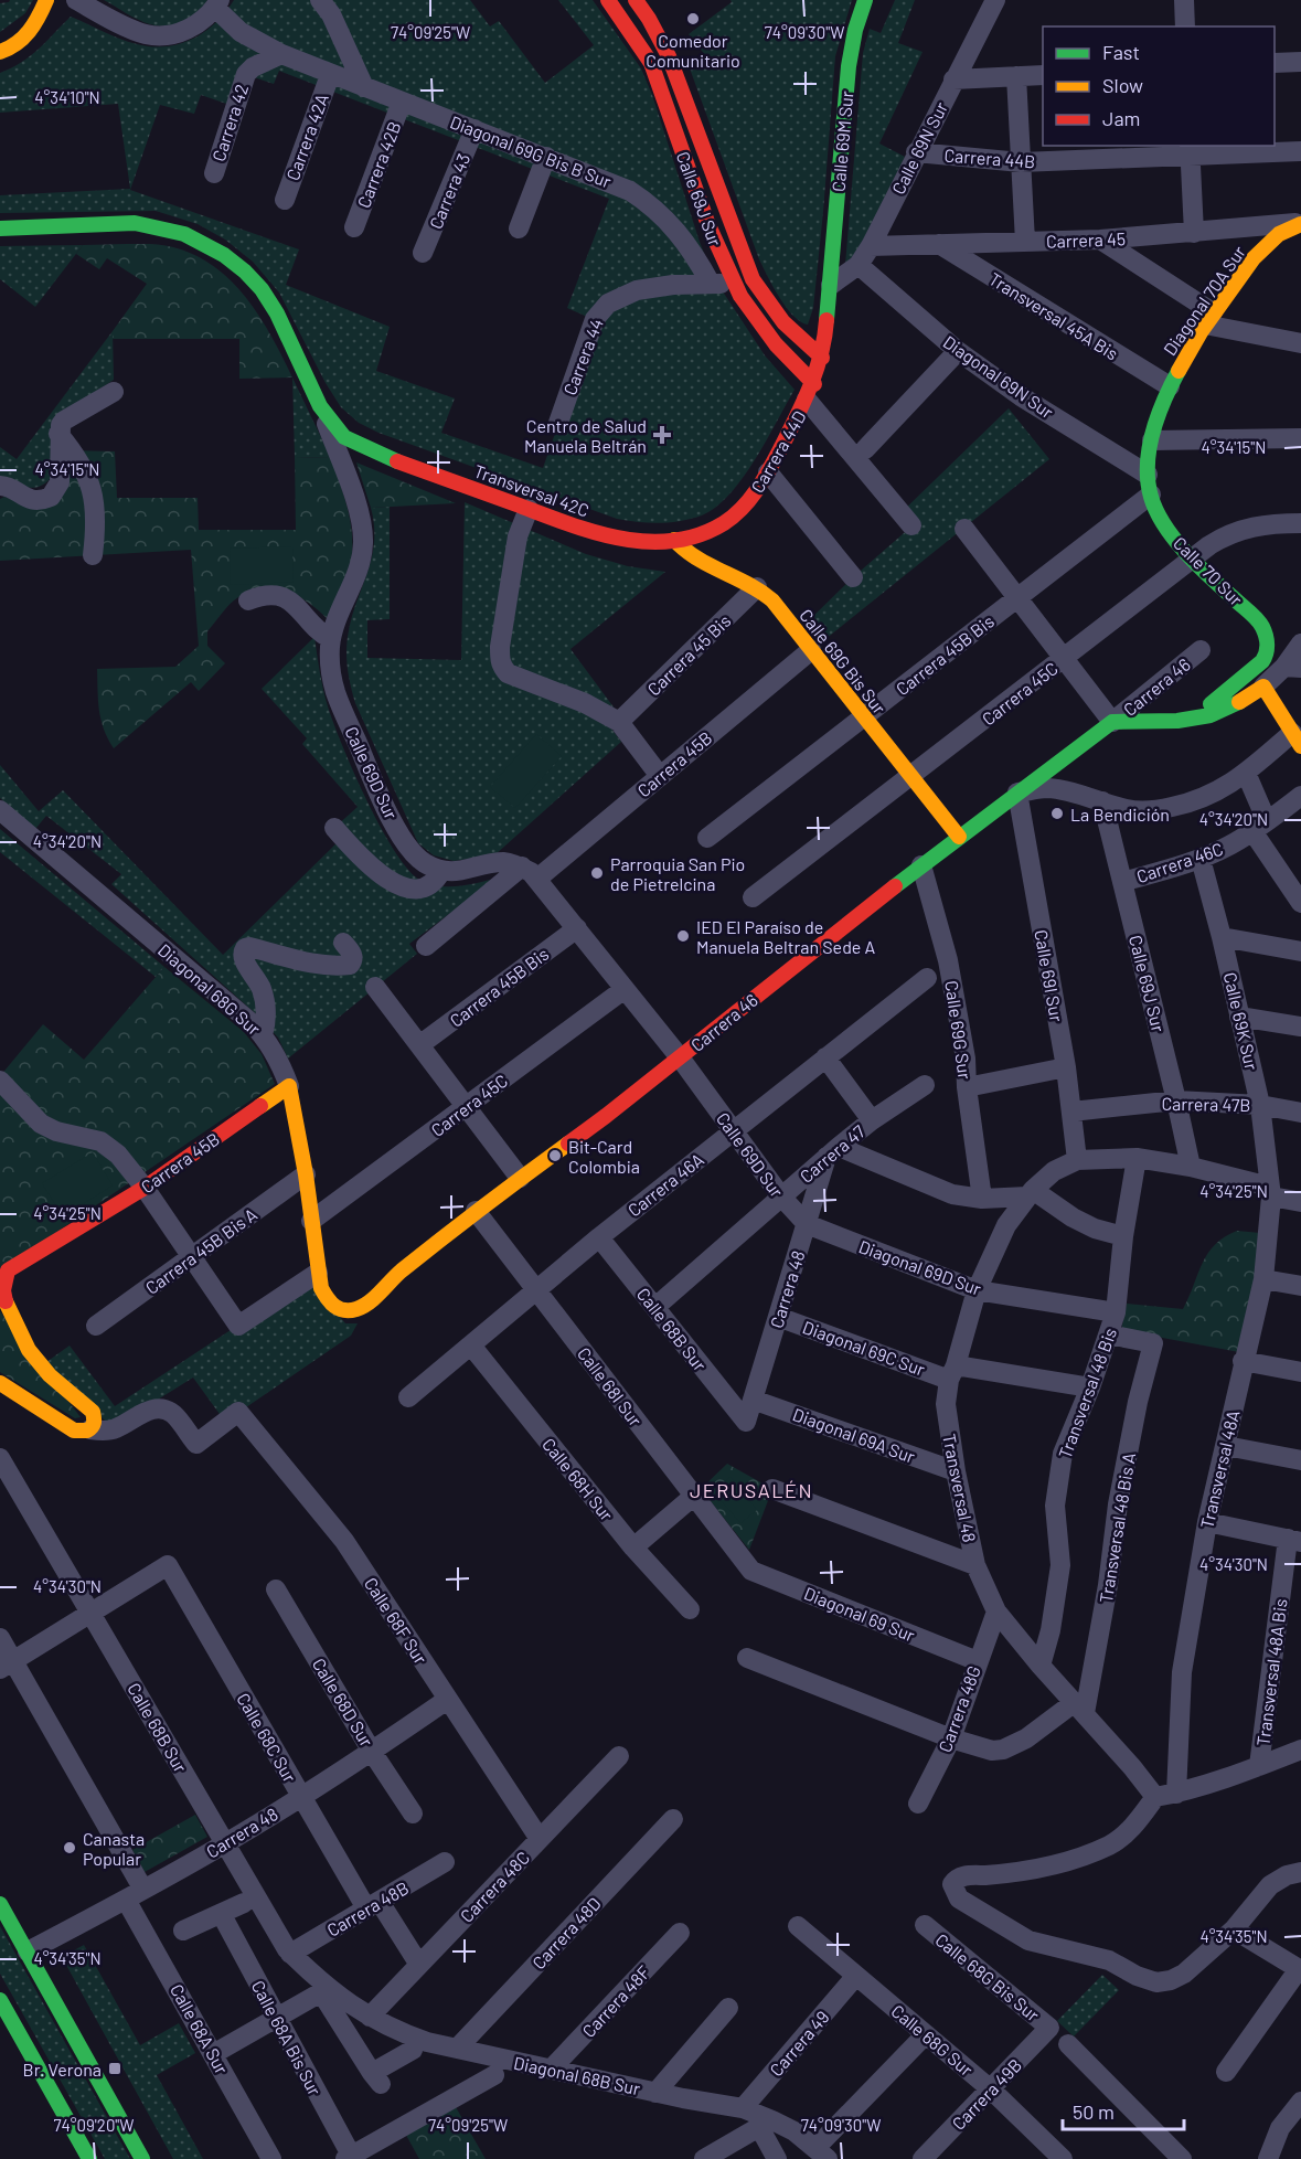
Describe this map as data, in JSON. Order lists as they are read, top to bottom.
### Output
{
  "streets": {
    "street": [
      "Carrera 42",
      "Carrera 42A",
      "Calle 69M Sur",
      "Calle 69N Sur",
      "Diagonal 69G Bis B Sur",
      "Carrera 44B",
      "Carrera 42B",
      "Carrera 43",
      "Calle 69J Sur",
      "Carrera 45",
      "Diagonal 70A Sur",
      "Transversal 45A Bis",
      "Carrera 44",
      "Diagonal 69N Sur",
      "Carrera 44D",
      "Transversal 42C",
      "Calle 70 Sur",
      "Carrera 45 Bis",
      "Carrera 45B Bis",
      "Calle 69G Bis Sur",
      "Carrera 46",
      "Carrera 45C",
      "Carrera 45B",
      "Calle 69D Sur",
      "Carrera 46C",
      "Calle 69I Sur",
      "Diagonal 68G Sur",
      "Calle 69K Sur",
      "Calle 69G Sur",
      "Carrera 47B",
      "Carrera 47",
      "Carrera 46A",
      "Carrera 45B Bis A",
      "Diagonal 69D Sur",
      "Carrera 48",
      "Calle 68B Sur",
      "Diagonal 69C Sur",
      "Calle 68I Sur",
      "Transversal 48 Bis",
      "Diagonal 69A Sur",
      "Transversal 48A",
      "Calle 68H Sur",
      "Transversal 48",
      "Transversal 48 Bis A",
      "Diagonal 69 Sur",
      "Calle 68F Sur",
      "Transversal 48A Bis",
      "Calle 68D Sur",
      "Carrera 48G",
      "Calle 68C Sur",
      "Carrera 48C",
      "Carrera 48B",
      "Carrera 48D",
      "Calle 68G Bis Sur",
      "Carrera 48F",
      "Calle 68A Sur",
      "Calle 68A Bis Sur",
      "Calle 68G Sur",
      "Carrera 49",
      "Diagonal 68B Sur",
      "Carrera 49B"
    ]
  },
  "crossings": [
    ["Carrera 42", "Diagonal 69G Bis B Sur"],
    ["Carrera 42A", "Diagonal 69G Bis B Sur"],
    ["Calle 69M Sur", "Calle 69N Sur"],
    ["Calle 69N Sur", "Carrera 44B"],
    ["Calle 69N Sur", "Carrera 45"],
    ["Calle 69N Sur", "Diagonal 69N Sur"],
    ["Diagonal 69G Bis B Sur", "Carrera 42B"],
    ["Diagonal 69G Bis B Sur", "Carrera 43"],
    ["Diagonal 69G Bis B Sur", "Carrera 44"],
    ["Calle 69J Sur", "Carrera 44"],
    ["Calle 69J Sur", "Carrera 44D"],
    ["Calle 69J Sur", "Carrera 46C"],
    ["Calle 69J Sur", "Carrera 47B"],
    ["Carrera 45", "Diagonal 70A Sur"],
    ["Carrera 45", "Transversal 45A Bis"],
    ["Diagonal 70A Sur", "Transversal 45A Bis"],
    ["Diagonal 70A Sur", "Diagonal 69N Sur"],
    ["Diagonal 70A Sur", "Calle 70 Sur"],
    ["Diagonal 70A Sur", "Carrera 45B Bis"],
    ["Carrera 44D", "Transversal 42C"],
    ["Carrera 44D", "Calle 69G Bis Sur"],
    ["Transversal 42C", "Calle 69G Bis Sur"],
    ["Transversal 42C", "Calle 69D Sur"],
    ["Calle 70 Sur", "Carrera 45B Bis"],
    ["Calle 70 Sur", "Carrera 46"],
    ["Calle 70 Sur", "Carrera 45C"],
    ["Carrera 45 Bis", "Calle 69G Bis Sur"],
    ["Carrera 45B Bis", "Calle 69G Bis Sur"],
    ["Carrera 45B Bis", "Calle 69D Sur"],
    ["Calle 69G Bis Sur", "Carrera 46"],
    ["Calle 69G Bis Sur", "Carrera 45C"],
    ["Calle 69G Bis Sur", "Carrera 45B"],
    ["Carrera 46", "Calle 69D Sur"],
    ["Carrera 46", "Calle 69I Sur"],
    ["Carrera 46", "Diagonal 68G Sur"],
    ["Carrera 46", "Calle 69G Sur"],
    ["Carrera 46", "Calle 68I Sur"],
    ["Carrera 45C", "Calle 69D Sur"],
    ["Carrera 45C", "Diagonal 68G Sur"],
    ["Carrera 45B", "Calle 69D Sur"],
    ["Carrera 45B", "Diagonal 68G Sur"],
    ["Carrera 45B", "Calle 68F Sur"],
    ["Calle 69D Sur", "Carrera 47"],
    ["Calle 69D Sur", "Carrera 46A"],
    ["Calle 69D Sur", "Diagonal 69D Sur"],
    ["Calle 69D Sur", "Carrera 48"],
    ["Carrera 46C", "Calle 69K Sur"],
    ["Calle 69I Sur", "Carrera 47B"],
    ["Calle 69I Sur", "Transversal 48"],
    ["Diagonal 68G Sur", "Carrera 45B Bis A"],
    ["Calle 69K Sur", "Carrera 47B"],
    ["Calle 69K Sur", "Transversal 48A"],
    ["Carrera 47", "Carrera 48"],
    ["Carrera 47", "Calle 68B Sur"],
    ["Carrera 46A", "Calle 68B Sur"],
    ["Carrera 46A", "Calle 68I Sur"],
    ["Carrera 46A", "Calle 68H Sur"],
    ["Diagonal 69D Sur", "Carrera 48"],
    ["Diagonal 69D Sur", "Transversal 48 Bis"],
    ["Diagonal 69D Sur", "Transversal 48"],
    ["Carrera 48", "Calle 68B Sur"],
    ["Carrera 48", "Diagonal 69C Sur"],
    ["Carrera 48", "Diagonal 69A Sur"],
    ["Carrera 48", "Calle 68F Sur"],
    ["Carrera 48", "Calle 68D Sur"],
    ["Carrera 48", "Calle 68C Sur"],
    ["Carrera 48", "Calle 68A Sur"],
    ["Calle 68B Sur", "Calle 68C Sur"],
    ["Calle 68B Sur", "Carrera 48B"],
    ["Calle 68B Sur", "Diagonal 68B Sur"],
    ["Diagonal 69C Sur", "Transversal 48 Bis"],
    ["Diagonal 69C Sur", "Transversal 48"],
    ["Calle 68I Sur", "Diagonal 69 Sur"],
    ["Transversal 48 Bis", "Transversal 48"],
    ["Transversal 48 Bis", "Transversal 48 Bis A"],
    ["Diagonal 69A Sur", "Transversal 48"],
    ["Transversal 48", "Transversal 48 Bis A"],
    ["Transversal 48", "Carrera 48G"],
    ["Diagonal 69 Sur", "Carrera 48G"],
    ["Calle 68F Sur", "Carrera 48C"],
    ["Calle 68C Sur", "Carrera 48C"],
    ["Calle 68C Sur", "Carrera 48B"],
    ["Carrera 48C", "Diagonal 68B Sur"],
    ["Carrera 48D", "Diagonal 68B Sur"],
    ["Calle 68G Bis Sur", "Carrera 49B"],
    ["Carrera 48F", "Diagonal 68B Sur"],
    ["Calle 68G Sur", "Carrera 49"],
    ["Calle 68G Sur", "Carrera 49B"],
    ["Carrera 49", "Diagonal 68B Sur"]
  ],
  "districts": ["JERUSALÉN"],
  "places": {
    "other": [
      "Comedor Comunitario",
      "La Bendición",
      "Parroquia San Pio de Pietrelcina",
      "IED El Paraíso de Manuela Beltran Sede A",
      "Bit-Card Colombia",
      "Canasta Popular"
    ],
    "health": ["Centro de Salud Manuela Beltrán"],
    "transit": ["Br. Verona"]
  },
  "legend": ["Fast", "Slow", "Jam"],
  "scale_bar": "50 m",
  "coordinates": [
    "74°09'25\"W",
    "74°09'30\"W",
    "4°34'10\"N",
    "4°34'15\"N",
    "4°34'20\"N",
    "4°34'25\"N",
    "4°34'30\"N",
    "4°34'35\"N",
    "74°09'20\"W"
  ]
}
